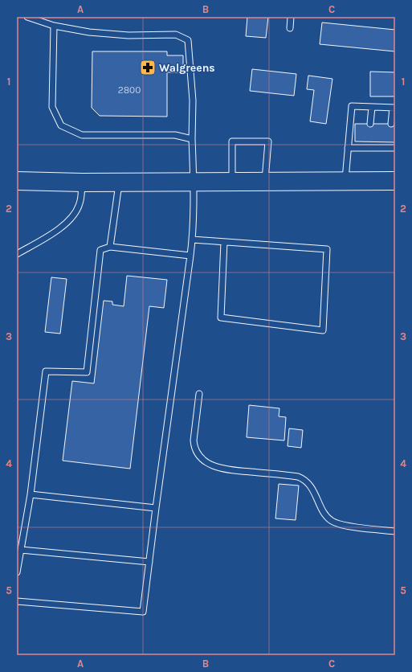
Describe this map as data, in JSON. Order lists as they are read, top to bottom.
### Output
{
  "places": {
    "pharmacy": ["Walgreens"]
  },
  "house_numbers": ["2800"],
  "grid": {
    "columns": ["A", "B", "C"],
    "rows": [
      "1",
      "2",
      "3",
      "4",
      "5"
    ]
  }
}
